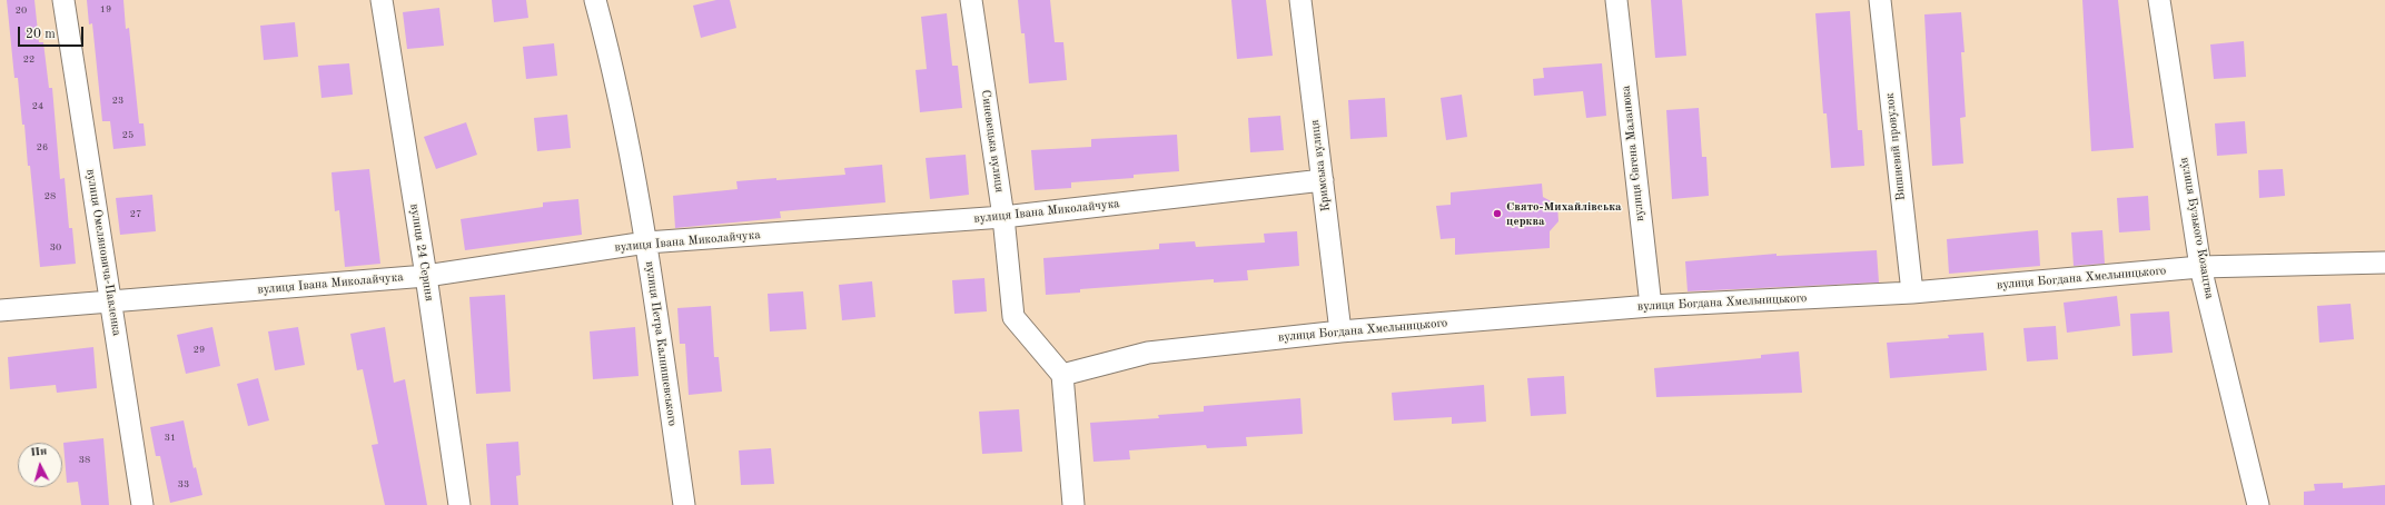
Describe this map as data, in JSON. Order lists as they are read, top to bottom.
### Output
{
  "streets": {
    "street": [
      "Синевецька вулиця",
      "Вишневий провулок",
      "вулиця Євгена Маланюка",
      "Кримська вулиця",
      "вулиця Івана Миколайчука",
      "вулиця Бузького Козацтва",
      "вулиця Омеляновича-Павленка",
      "вулиця 24 Серпня",
      "вулиця Богдана Хмельницького",
      "вулиця Петра Калнишевського"
    ]
  },
  "crossings": [
    ["Синевецька вулиця", "вулиця Івана Миколайчука"],
    ["Синевецька вулиця", "вулиця Богдана Хмельницького"],
    ["Вишневий провулок", "вулиця Богдана Хмельницького"],
    ["вулиця Євгена Маланюка", "вулиця Богдана Хмельницького"],
    ["Кримська вулиця", "вулиця Івана Миколайчука"],
    ["Кримська вулиця", "вулиця Богдана Хмельницького"],
    ["вулиця Івана Миколайчука", "вулиця Омеляновича-Павленка"],
    ["вулиця Івана Миколайчука", "вулиця 24 Серпня"],
    ["вулиця Івана Миколайчука", "вулиця Петра Калнишевського"],
    ["вулиця Бузького Козацтва", "вулиця Богдана Хмельницького"]
  ],
  "places": ["Свято-Михайлівська церква"],
  "house_numbers": [
    "19",
    "20",
    "22",
    "23",
    "24",
    "25",
    "26",
    "28",
    "27",
    "30",
    "29",
    "31",
    "38",
    "33"
  ],
  "scale_bar": "20 m",
  "north": "top"
}
